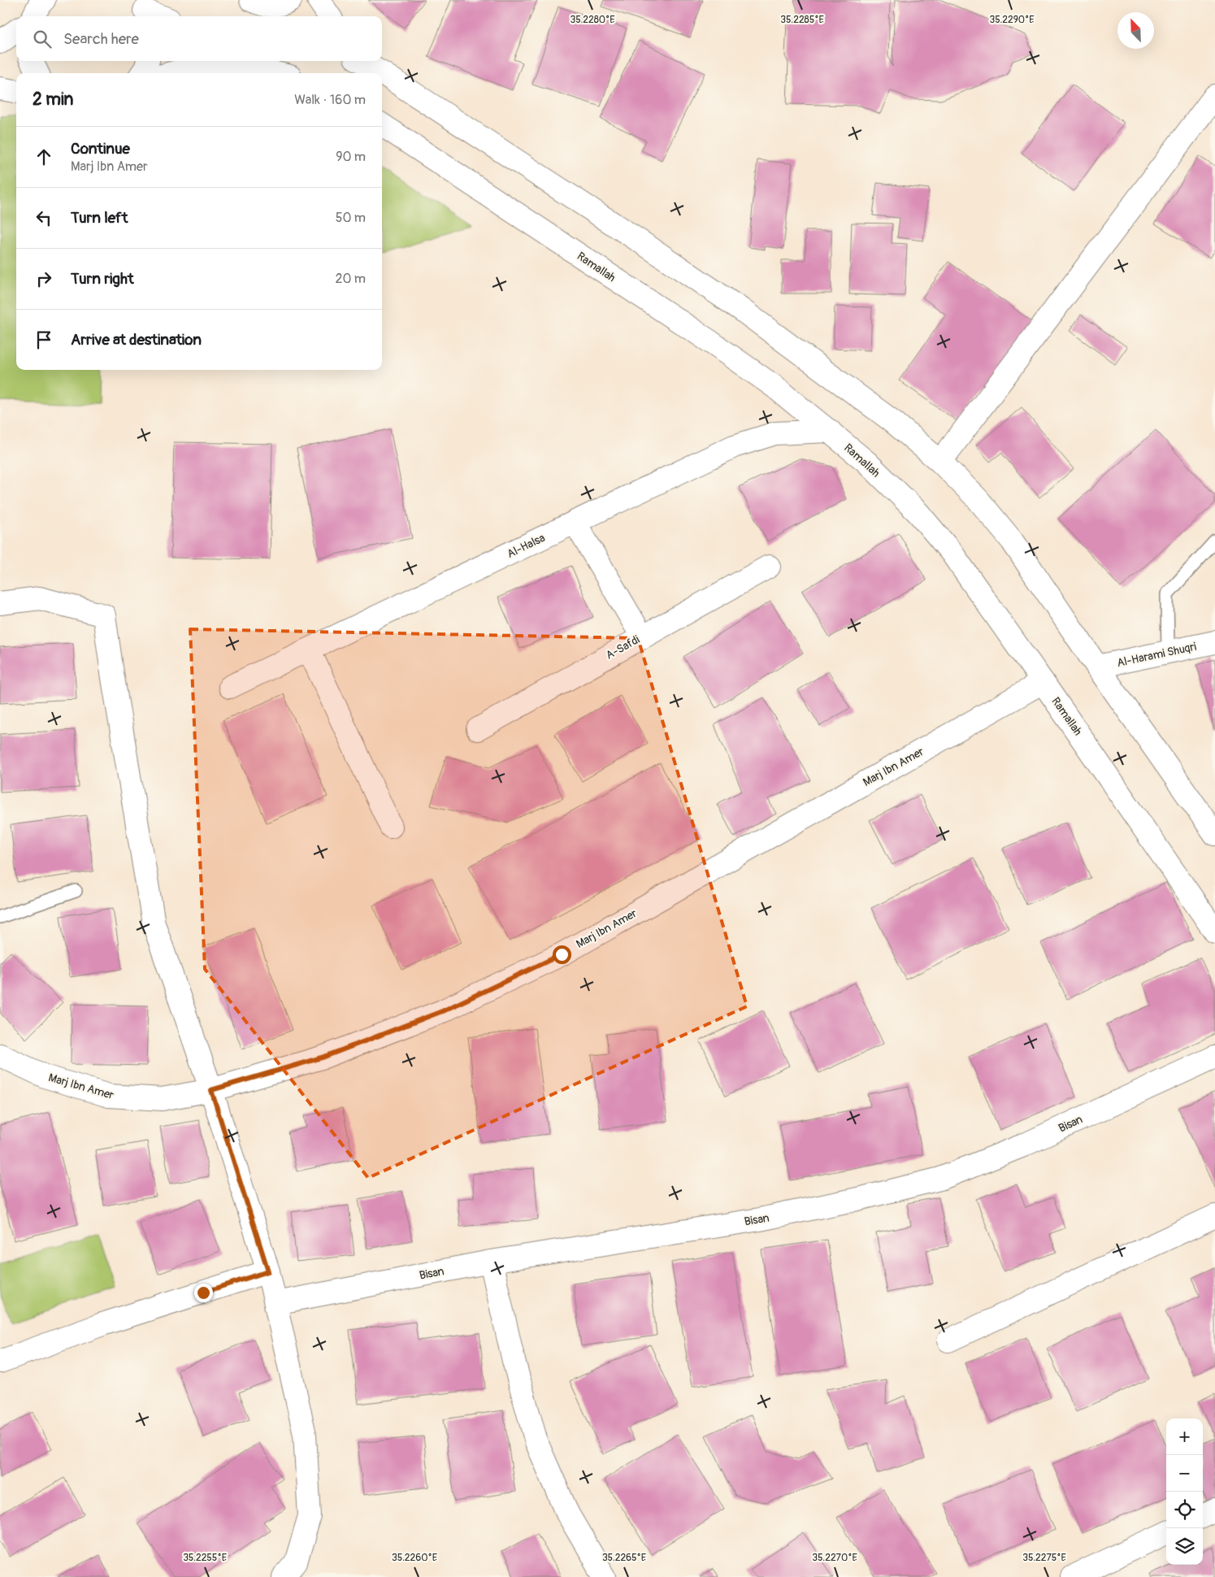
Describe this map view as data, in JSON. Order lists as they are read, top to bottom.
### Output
{
  "streets": {
    "main road": [
      "Ramallah",
      "Al-Halsa",
      "A-Safdi",
      "Al-Harami Shuqri",
      "Marj Ibn Amer",
      "Bisan"
    ]
  },
  "crossings": [
    ["Ramallah", "Al-Halsa"],
    ["Ramallah", "Marj Ibn Amer"]
  ],
  "north": "top left",
  "page": {
    "search": "Search here",
    "heading": ["2 min", "Walk · 160 m"],
    "list": [
      ["Continue", "Marj Ibn Amer", "90 m"],
      ["Turn left", "50 m"],
      ["Turn right", "20 m"],
      "Arrive at destination"
    ],
    "map_buttons": ["+", "−"]
  },
  "coordinates": [
    "35.2280°E",
    "35.2285°E",
    "35.2290°E",
    "35.2255°E",
    "35.2260°E",
    "35.2265°E",
    "35.2270°E",
    "35.2275°E"
  ]
}
